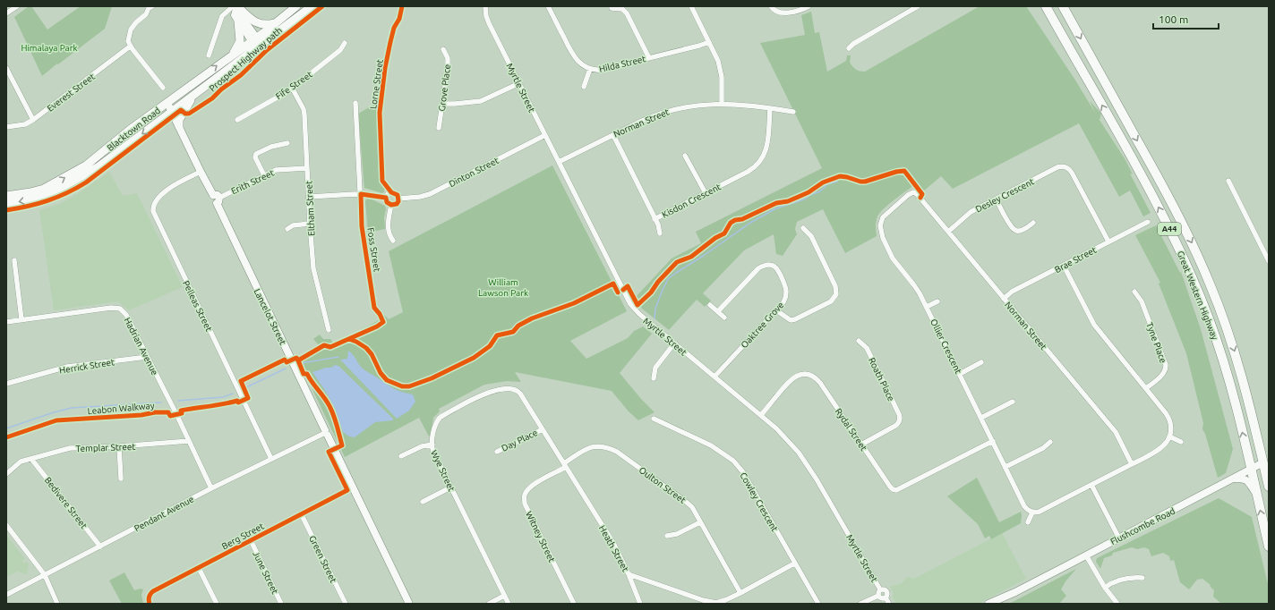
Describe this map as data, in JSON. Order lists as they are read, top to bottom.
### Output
{
  "streets": {
    "highway": ["A44", "Great Western Highway"],
    "main road": ["Blacktown Road"],
    "street": [
      "Hilda Street",
      "Lorne Street",
      "Fife Street",
      "Grove Place",
      "Myrtle Street",
      "Everest Street",
      "Norman Street",
      "Dinton Street",
      "Erith Street",
      "Desley Crescent",
      "Kisdon Crescent",
      "Eltham Street",
      "Foss Street",
      "Brae Street",
      "Pelleas Street",
      "Lancelot Street",
      "Oaktree Grove",
      "Tyne Place",
      "Hadrian Avenue",
      "Ollier Crescent",
      "Herrick Street",
      "Roath Place",
      "Rydal Street",
      "Day Place",
      "Templar Street",
      "Wye Street",
      "Oulton Street",
      "Cowley Crescent",
      "Bedivere Street",
      "Pendant Avenue",
      "Flushcombe Road",
      "Berg Street",
      "Witney Street",
      "Heath Street",
      "Green Street",
      "June Street"
    ],
    "cycle path": ["Prospect Highway path", "Leabon Walkway"]
  },
  "crossings": [
    ["Lorne Street", "Dinton Street"],
    ["Fife Street", "Eltham Street"],
    ["Myrtle Street", "Norman Street"],
    ["Myrtle Street", "Dinton Street"],
    ["Myrtle Street", "Oaktree Grove"],
    ["Myrtle Street", "Rydal Street"],
    ["Norman Street", "Desley Crescent"],
    ["Norman Street", "Kisdon Crescent"],
    ["Norman Street", "Brae Street"],
    ["Norman Street", "Ollier Crescent"],
    ["Blacktown Road", "Lancelot Street"],
    ["Erith Street", "Eltham Street"],
    ["Erith Street", "Lancelot Street"],
    ["Desley Crescent", "Brae Street"],
    ["Great Western Highway", "Flushcombe Road"],
    ["Pelleas Street", "Lancelot Street"],
    ["Pelleas Street", "Pendant Avenue"],
    ["Lancelot Street", "Pendant Avenue"],
    ["Lancelot Street", "Berg Street"],
    ["Hadrian Avenue", "Herrick Street"],
    ["Hadrian Avenue", "Templar Street"],
    ["Hadrian Avenue", "Pendant Avenue"],
    ["Ollier Crescent", "Rydal Street"],
    ["Roath Place", "Rydal Street"],
    ["Day Place", "Heath Street"],
    ["Templar Street", "Bedivere Street"],
    ["Wye Street", "Heath Street"],
    ["Oulton Street", "Witney Street"],
    ["Oulton Street", "Heath Street"],
    ["Cowley Crescent", "Heath Street"],
    ["Bedivere Street", "Pendant Avenue"],
    ["Berg Street", "Green Street"],
    ["Berg Street", "June Street"],
    ["Witney Street", "Heath Street"]
  ],
  "parks": ["Himalaya Park", "William Lawson Park"],
  "scale_bar": "100 m"
}
